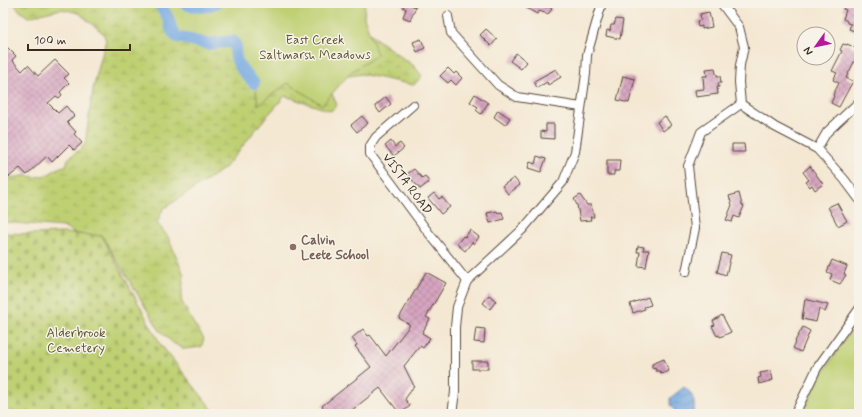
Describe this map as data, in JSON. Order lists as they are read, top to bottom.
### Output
{
  "streets": {
    "street": ["VISTA ROAD"]
  },
  "parks": ["East Creek Saltmarsh Meadows", "Alderbrook Cemetery"],
  "places": ["Calvin Leete School"],
  "scale_bar": "100 m",
  "north": "bottom left"
}
